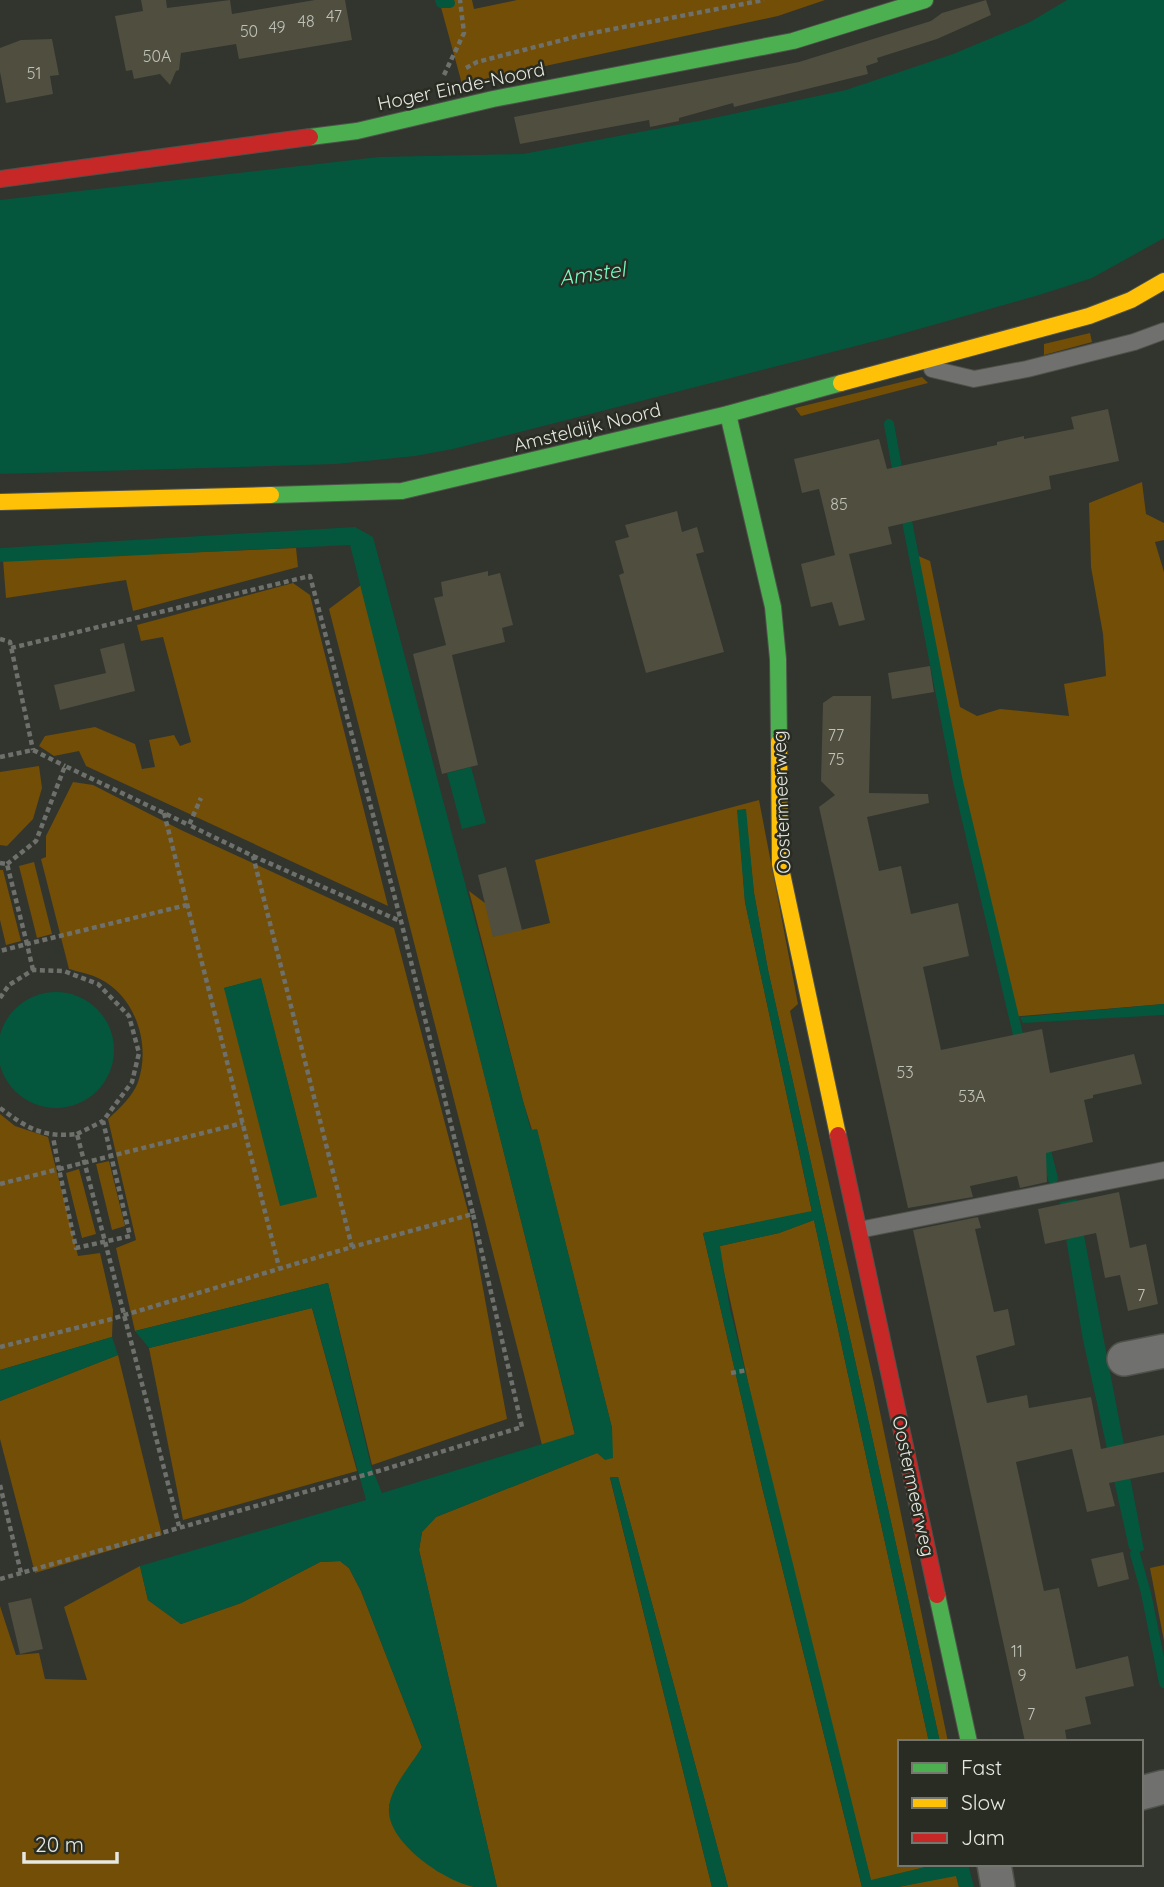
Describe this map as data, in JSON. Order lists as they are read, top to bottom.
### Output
{
  "streets": {
    "street": ["Hoger Einde-Noord", "Amsteldijk Noord", "Oostermeerweg"]
  },
  "crossings": [
    ["Amsteldijk Noord", "Oostermeerweg"]
  ],
  "water": ["Amstel"],
  "house_numbers": [
    "47",
    "48",
    "49",
    "50",
    "50A",
    "51",
    "85",
    "77",
    "75",
    "53",
    "53A",
    "7",
    "11",
    "9",
    "7"
  ],
  "legend": ["Fast", "Slow", "Jam"],
  "scale_bar": "20 m"
}
